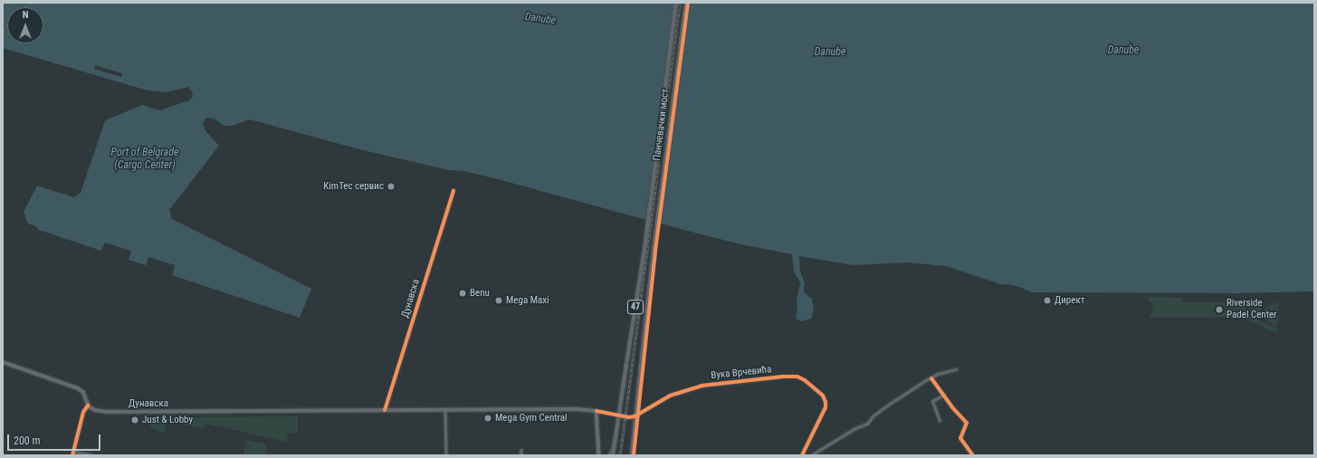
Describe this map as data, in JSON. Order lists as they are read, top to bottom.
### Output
{
  "streets": {
    "main road": ["Панчевачки мост", "Дунавска", "47"],
    "street": ["Вука Врчевића"]
  },
  "crossings": [
    ["Дунавска", "Вука Врчевића"]
  ],
  "water": ["Danube", "Port of Belgrade (Cargo Center)"],
  "places": [
    "KimTec сервис",
    "Benu",
    "Mega Maxi",
    "Директ",
    "Riverside Padel Center",
    "Mega Gym Central",
    "Just & Lobby"
  ],
  "scale_bar": "200 m",
  "north": "top"
}
